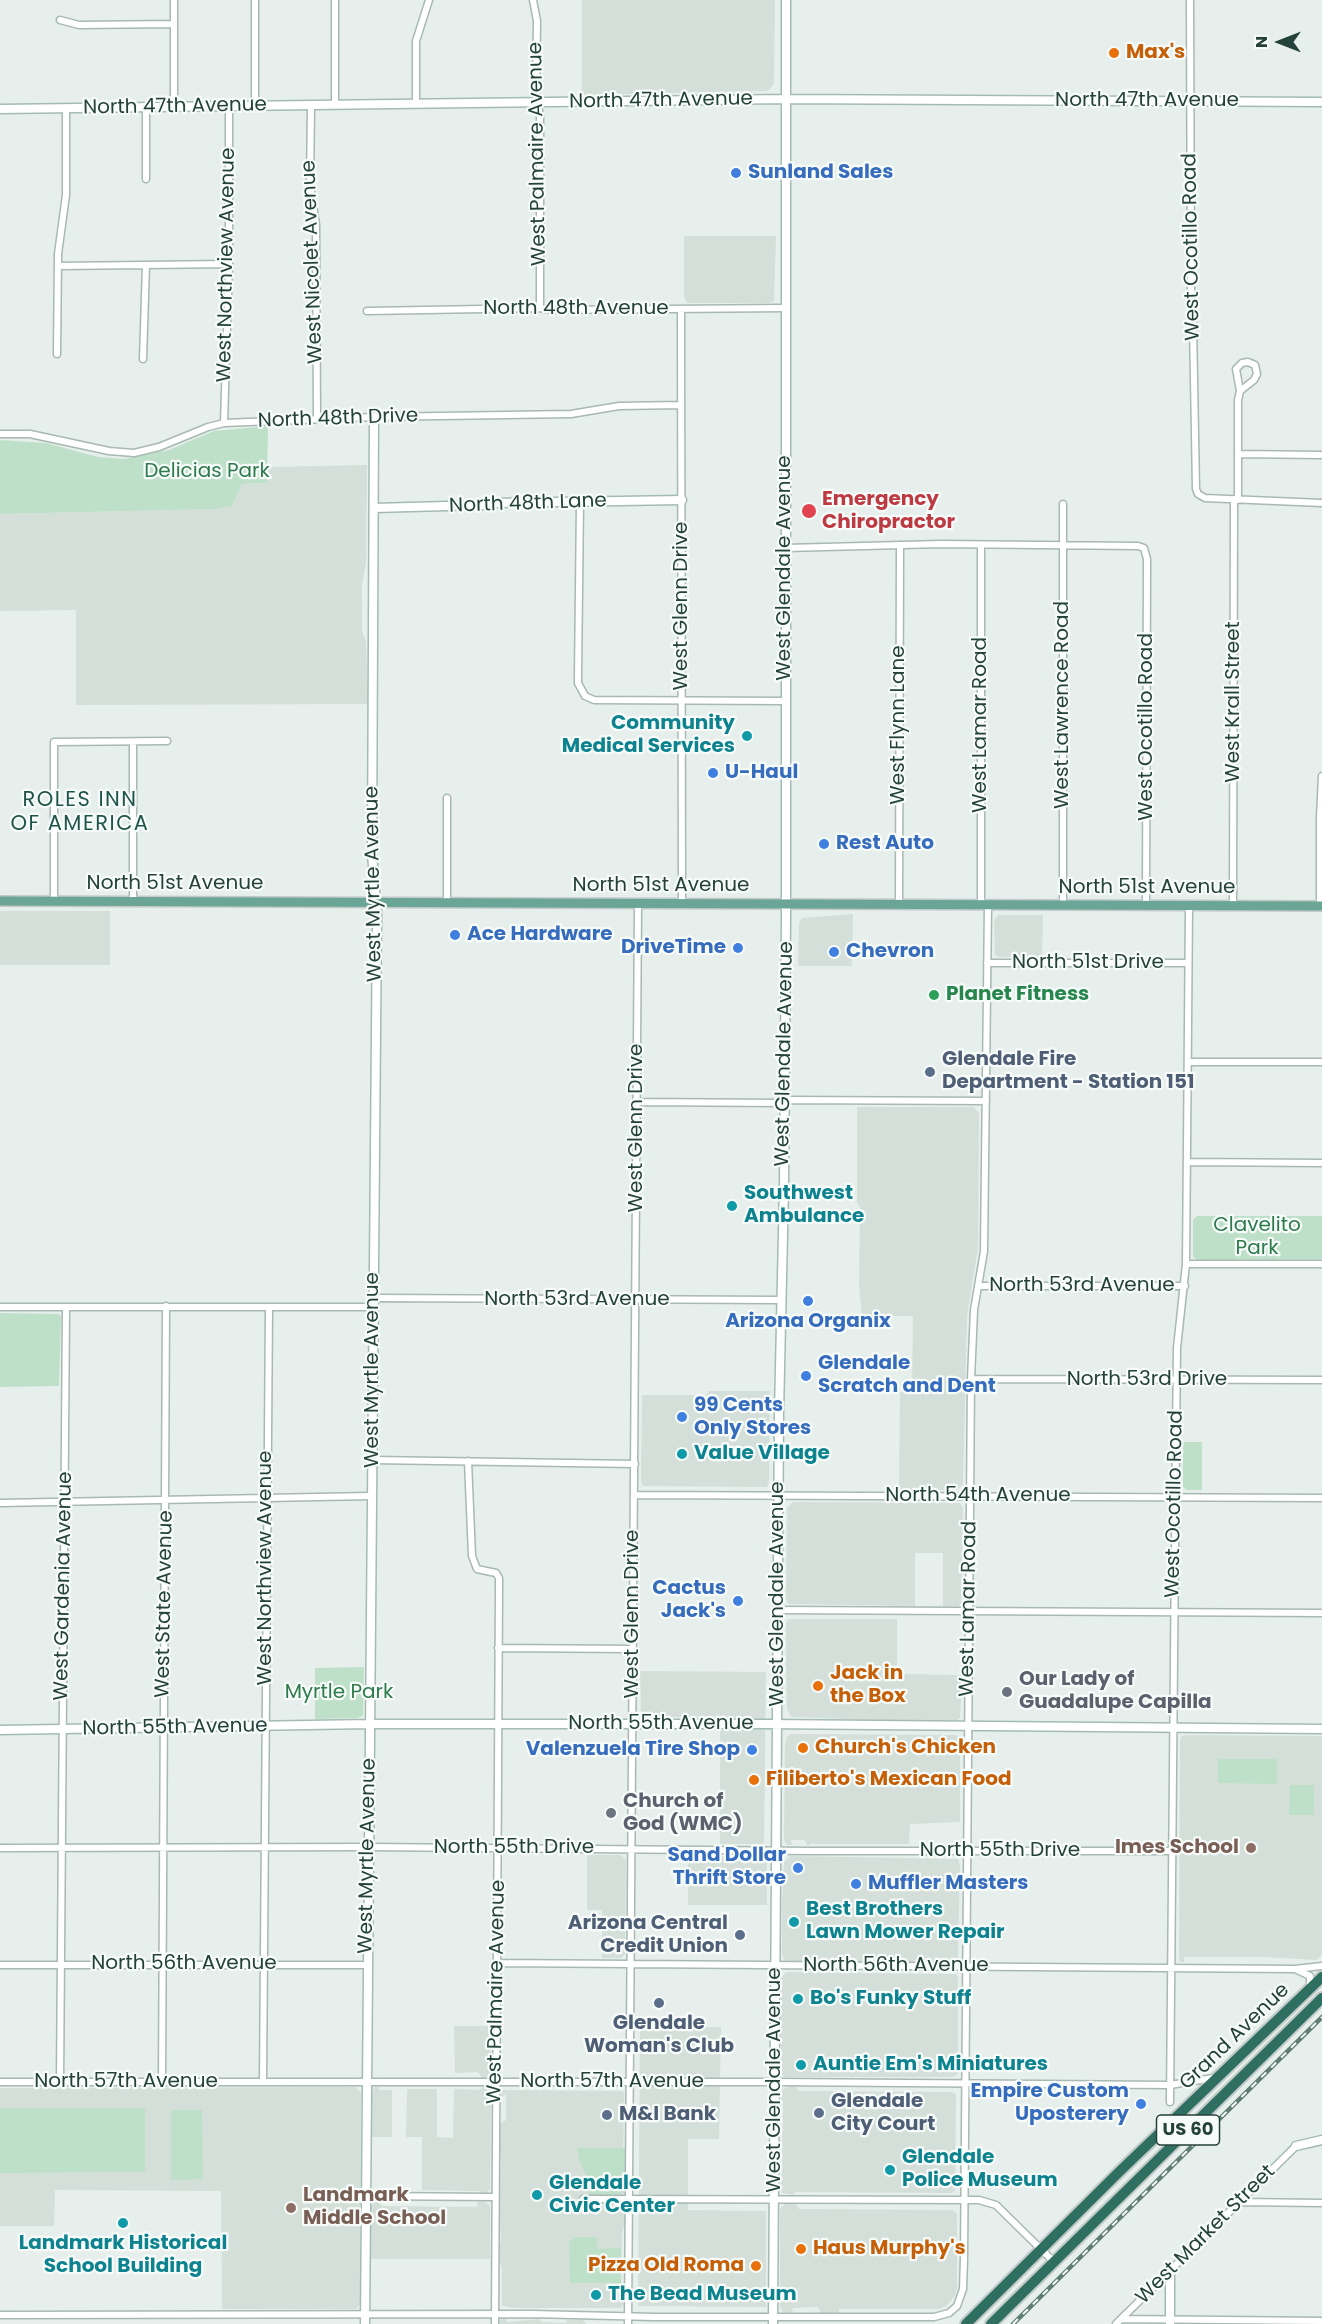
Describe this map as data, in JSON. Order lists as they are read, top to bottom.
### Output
{
  "streets": {
    "highway": ["Grand Avenue", "US 60"],
    "main road": ["North 51st Avenue"],
    "street": [
      "North 47th Avenue",
      "West Palmaire Avenue",
      "West Ocotillo Road",
      "West Nicolet Avenue",
      "West Northview Avenue",
      "North 48th Avenue",
      "North 48th Drive",
      "North 48th Lane",
      "West Glendale Avenue",
      "West Glenn Drive",
      "West Krall Street",
      "West Lawrence Road",
      "West Flynn Lane",
      "West Lamar Road",
      "West Myrtle Avenue",
      "North 51st Drive",
      "North 53rd Avenue",
      "North 53rd Drive",
      "North 54th Avenue",
      "West Gardenia Avenue",
      "West State Avenue",
      "North 55th Avenue",
      "North 55th Drive",
      "North 56th Avenue",
      "North 57th Avenue",
      "West Market Street"
    ]
  },
  "crossings": [
    ["North 47th Avenue", "West Palmaire Avenue"],
    ["North 47th Avenue", "West Ocotillo Road"],
    ["North 47th Avenue", "West Nicolet Avenue"],
    ["North 47th Avenue", "West Northview Avenue"],
    ["North 47th Avenue", "West Glendale Avenue"],
    ["West Palmaire Avenue", "North 48th Avenue"],
    ["West Palmaire Avenue", "North 55th Avenue"],
    ["West Palmaire Avenue", "North 55th Drive"],
    ["West Palmaire Avenue", "North 56th Avenue"],
    ["West Palmaire Avenue", "North 57th Avenue"],
    ["West Ocotillo Road", "West Krall Street"],
    ["West Ocotillo Road", "West Lawrence Road"],
    ["West Ocotillo Road", "North 51st Avenue"],
    ["West Ocotillo Road", "North 51st Drive"],
    ["West Ocotillo Road", "North 53rd Avenue"],
    ["West Ocotillo Road", "North 53rd Drive"],
    ["West Ocotillo Road", "North 54th Avenue"],
    ["West Ocotillo Road", "North 55th Avenue"],
    ["West Ocotillo Road", "North 55th Drive"],
    ["West Ocotillo Road", "North 56th Avenue"],
    ["West Ocotillo Road", "North 57th Avenue"],
    ["West Nicolet Avenue", "North 48th Drive"],
    ["West Northview Avenue", "North 48th Drive"],
    ["West Northview Avenue", "North 53rd Avenue"],
    ["West Northview Avenue", "North 55th Avenue"],
    ["West Northview Avenue", "North 55th Drive"],
    ["West Northview Avenue", "North 56th Avenue"],
    ["West Northview Avenue", "North 57th Avenue"],
    ["North 48th Avenue", "West Glendale Avenue"],
    ["North 48th Avenue", "West Glenn Drive"],
    ["North 48th Drive", "West Glenn Drive"],
    ["North 48th Drive", "West Myrtle Avenue"],
    ["North 48th Lane", "West Glenn Drive"],
    ["North 48th Lane", "West Myrtle Avenue"],
    ["West Glendale Avenue", "North 51st Avenue"],
    ["West Glendale Avenue", "North 53rd Avenue"],
    ["West Glendale Avenue", "North 54th Avenue"],
    ["West Glendale Avenue", "North 55th Avenue"],
    ["West Glendale Avenue", "North 55th Drive"],
    ["West Glendale Avenue", "North 56th Avenue"],
    ["West Glendale Avenue", "North 57th Avenue"],
    ["West Glenn Drive", "North 51st Avenue"],
    ["West Glenn Drive", "North 53rd Avenue"],
    ["West Glenn Drive", "North 54th Avenue"],
    ["West Glenn Drive", "North 55th Avenue"],
    ["West Glenn Drive", "North 55th Drive"],
    ["West Glenn Drive", "North 56th Avenue"],
    ["West Glenn Drive", "North 57th Avenue"],
    ["West Krall Street", "North 51st Avenue"],
    ["West Lawrence Road", "North 51st Avenue"],
    ["West Flynn Lane", "North 51st Avenue"],
    ["West Lamar Road", "North 51st Avenue"],
    ["West Lamar Road", "North 51st Drive"],
    ["West Lamar Road", "North 53rd Avenue"],
    ["West Lamar Road", "North 53rd Drive"],
    ["West Lamar Road", "North 54th Avenue"],
    ["West Lamar Road", "North 55th Avenue"],
    ["West Lamar Road", "North 55th Drive"],
    ["West Lamar Road", "North 56th Avenue"],
    ["West Lamar Road", "North 57th Avenue"],
    ["North 51st Avenue", "West Myrtle Avenue"],
    ["West Myrtle Avenue", "North 53rd Avenue"],
    ["West Myrtle Avenue", "North 55th Avenue"],
    ["West Myrtle Avenue", "North 55th Drive"],
    ["West Myrtle Avenue", "North 56th Avenue"],
    ["West Myrtle Avenue", "North 57th Avenue"],
    ["North 53rd Avenue", "West Gardenia Avenue"],
    ["North 53rd Avenue", "West State Avenue"],
    ["West Gardenia Avenue", "North 55th Avenue"],
    ["West Gardenia Avenue", "North 55th Drive"],
    ["West Gardenia Avenue", "North 56th Avenue"],
    ["West Gardenia Avenue", "North 57th Avenue"],
    ["West State Avenue", "North 55th Avenue"],
    ["West State Avenue", "North 55th Drive"],
    ["West State Avenue", "North 56th Avenue"],
    ["West State Avenue", "North 57th Avenue"],
    ["Grand Avenue", "North 57th Avenue"]
  ],
  "districts": ["ROLES INN OF AMERICA"],
  "parks": ["Delicias Park", "Clavelito Park", "Myrtle Park"],
  "places": [
    "Max's",
    "Sunland Sales",
    "Emergency Chiropractor",
    "Community Medical Services",
    "U-Haul",
    "Rest Auto",
    "Ace Hardware",
    "DriveTime",
    "Chevron",
    "Planet Fitness",
    "Glendale Fire Department - Station 151",
    "Southwest Ambulance",
    "Arizona Organix",
    "Glendale Scratch and Dent",
    "99 Cents Only Stores",
    "Value Village",
    "Cactus Jack's",
    "Jack in the Box",
    "Our Lady of Guadalupe Capilla",
    "Church's Chicken",
    "Valenzuela Tire Shop",
    "Filiberto's Mexican Food",
    "Church of God (WMC)",
    "Imes School",
    "Sand Dollar Thrift Store",
    "Muffler Masters",
    "Best Brothers Lawn Mower Repair",
    "Arizona Central Credit Union",
    "Bo's Funky Stuff",
    "Glendale Woman's Club",
    "Auntie Em's Miniatures",
    "Empire Custom Uposterery",
    "Glendale City Court",
    "M&I Bank",
    "Glendale Police Museum",
    "Glendale Civic Center",
    "Landmark Middle School",
    "Landmark Historical School Building",
    "Haus Murphy's",
    "Pizza Old Roma",
    "The Bead Museum"
  ],
  "north": "left"
}
